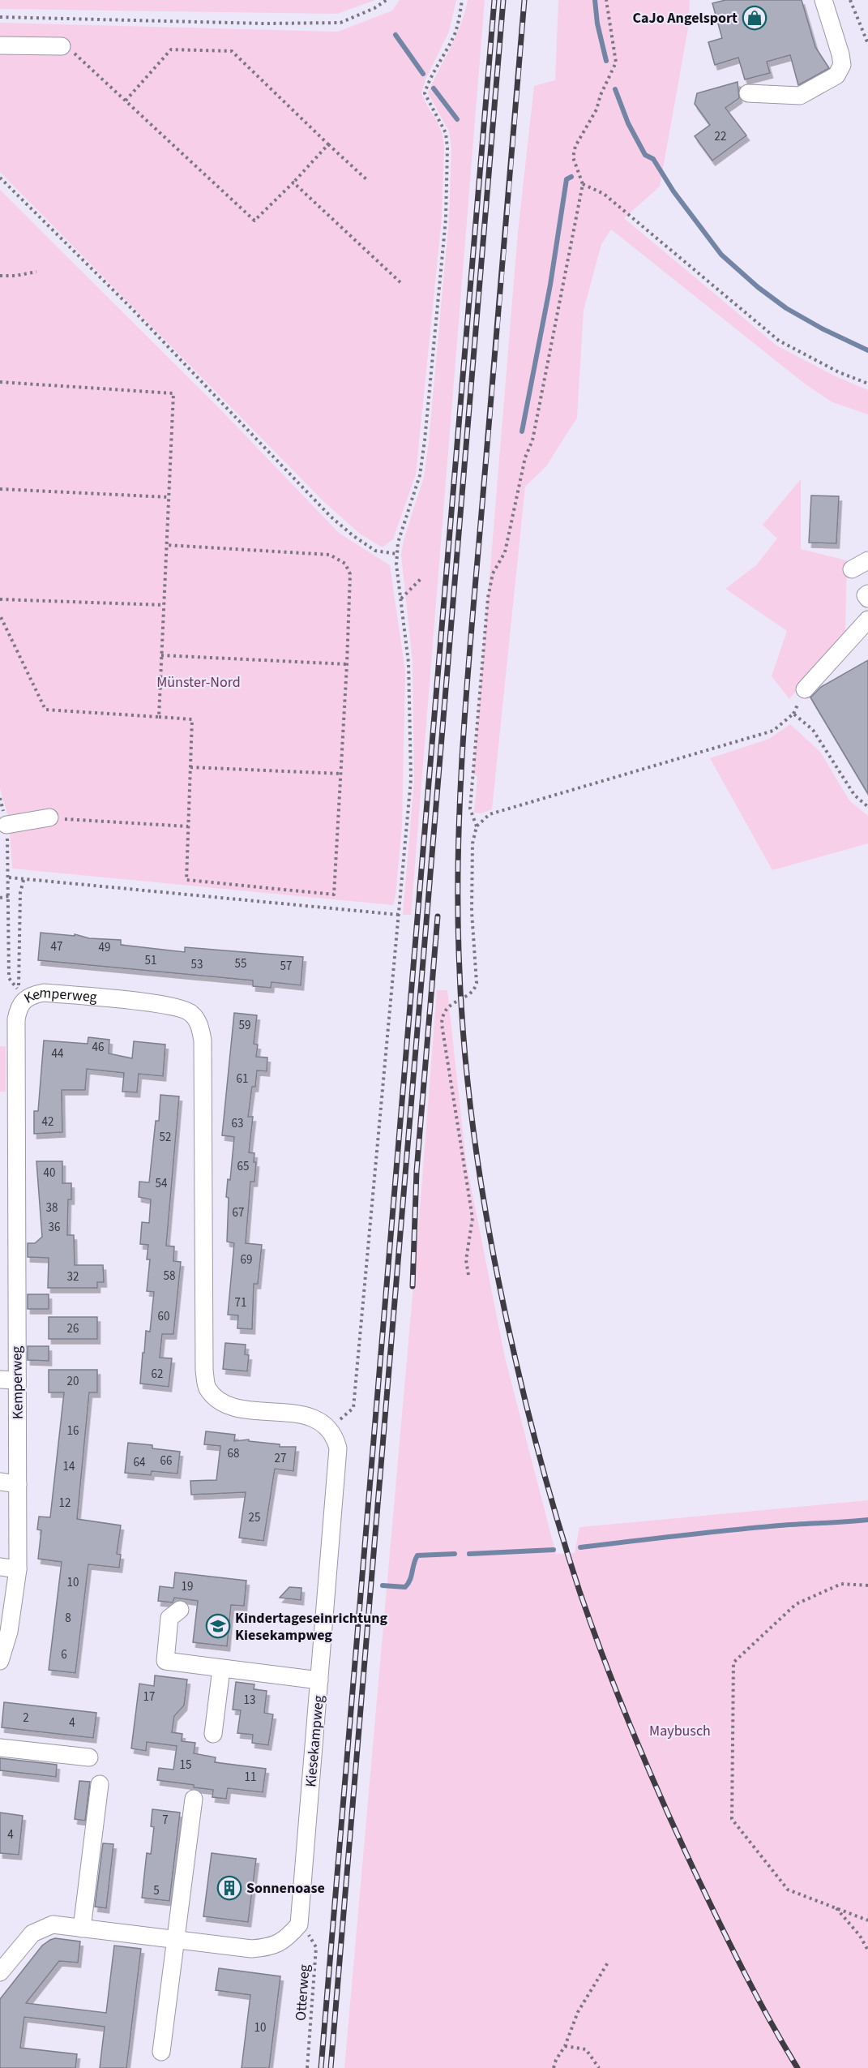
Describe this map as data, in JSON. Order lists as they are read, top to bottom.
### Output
{
  "streets": {
    "street": ["Kemperweg", "Kiesekampweg"],
    "path": ["Otterweg"]
  },
  "crossings": [
    ["Kemperweg", "Kiesekampweg"],
    ["Kiesekampweg", "Otterweg"]
  ],
  "parks": ["Münster-Nord", "Maybusch"],
  "places": {
    "shop": ["CaJo Angelsport"],
    "school or university": ["Kindertageseinrichtung Kiesekampweg"],
    "building": ["Sonnenoase"]
  },
  "house_numbers": [
    "22",
    "47",
    "49",
    "51",
    "55",
    "53",
    "57",
    "59",
    "46",
    "44",
    "61",
    "42",
    "63",
    "52",
    "65",
    "40",
    "54",
    "38",
    "67",
    "36",
    "69",
    "58",
    "32",
    "71",
    "60",
    "26",
    "62",
    "20",
    "16",
    "68",
    "27",
    "66",
    "64",
    "14",
    "12",
    "25",
    "10",
    "19",
    "8",
    "6",
    "17",
    "13",
    "2",
    "4",
    "15",
    "11",
    "7",
    "4",
    "5",
    "10"
  ]
}
